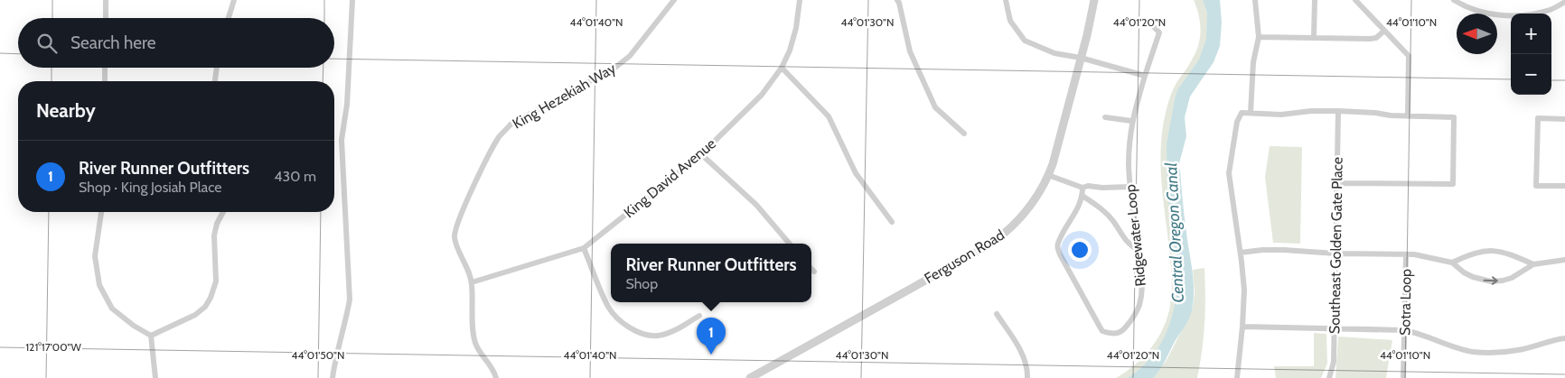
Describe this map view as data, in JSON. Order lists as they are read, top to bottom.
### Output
{
  "streets": {
    "street": [
      "King Hezekiah Way",
      "King David Avenue",
      "Ridgewater Loop",
      "Southeast Golden Gate Place",
      "Ferguson Road",
      "Sotra Loop"
    ]
  },
  "crossings": [
    ["King Hezekiah Way", "King David Avenue"]
  ],
  "water": ["Central Oregon Canal"],
  "north": "left",
  "page": {
    "map_buttons": ["+", "−"],
    "search": "Search here",
    "heading": "Nearby",
    "list": [
      {
        "mark": "1",
        "name": "River Runner Outfitters",
        "note": "Shop · King Josiah Place",
        "value": "430 m"
      }
    ],
    "popup": ["River Runner Outfitters", "Shop"],
    "pins": "1"
  },
  "coordinates": [
    "44°01'40\"N",
    "44°01'30\"N",
    "44°01'20\"N",
    "44°01'10\"N",
    "121°17'00\"W",
    "44°01'50\"N"
  ]
}
